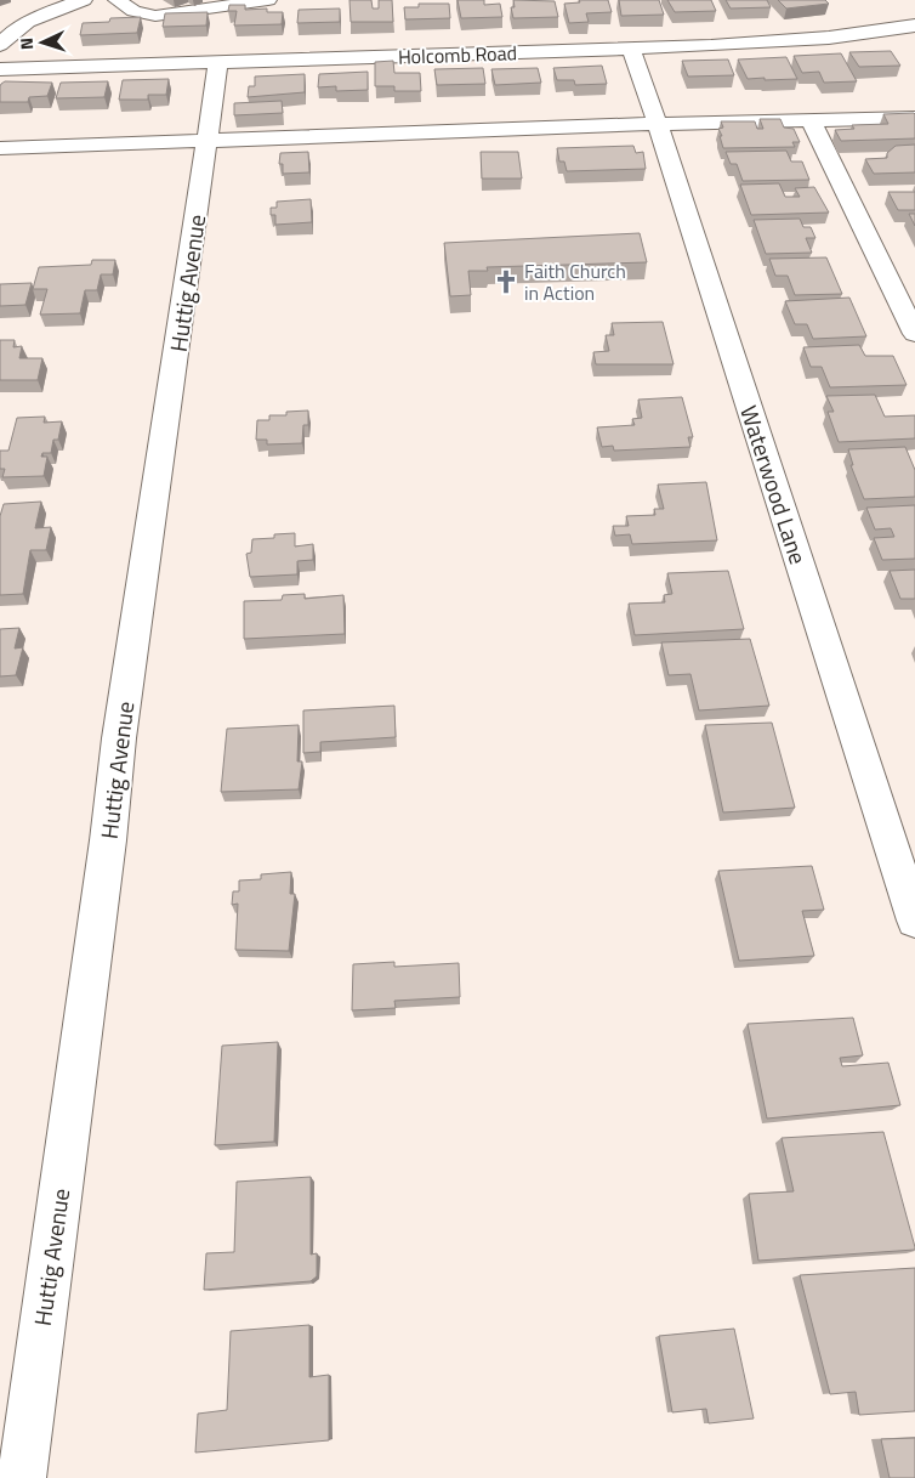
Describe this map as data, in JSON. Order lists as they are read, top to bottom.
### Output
{
  "streets": {
    "street": ["Holcomb Road", "Huttig Avenue", "Waterwood Lane"]
  },
  "crossings": [
    ["Holcomb Road", "Huttig Avenue"],
    ["Holcomb Road", "Waterwood Lane"]
  ],
  "places": {
    "church": ["Faith Church in Action"]
  },
  "north": "left"
}
